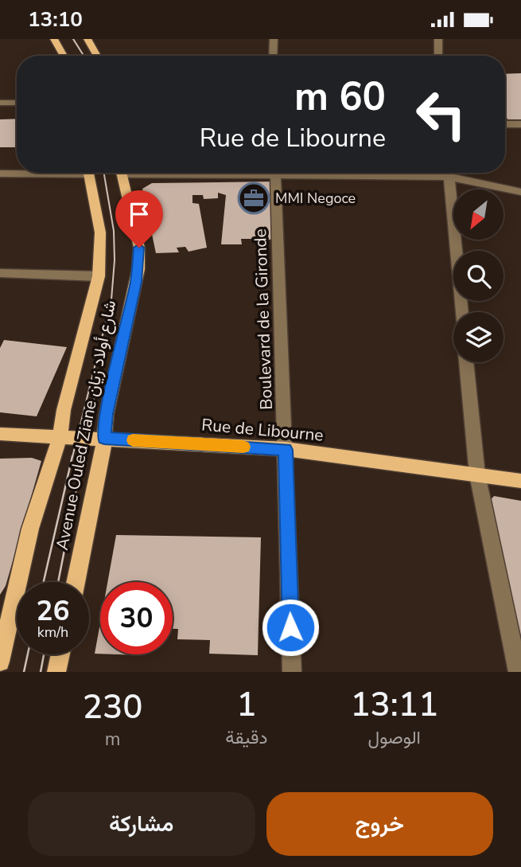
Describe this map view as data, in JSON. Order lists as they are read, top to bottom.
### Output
{
  "streets": {
    "main road": ["Avenue Ouled Ziane شارع أولاد زيان", "Rue de Libourne"],
    "street": ["Boulevard de la Gironde"]
  },
  "crossings": [
    ["Boulevard de la Gironde", "Rue de Libourne"],
    ["Avenue Ouled Ziane شارع أولاد زيان", "Rue de Libourne"]
  ],
  "places": {
    "office": ["MMI Negoce"]
  },
  "north": "bottom left",
  "page": {
    "status": "13:10",
    "turn": ["60 m", "Rue de Libourne"],
    "speed": "26 km/h",
    "limit": "30",
    "eta": [
      "13:11",
      "الوصول",
      "1",
      "دقيقة",
      "230",
      "m"
    ],
    "buttons": ["خروج", "مشاركة"]
  }
}
